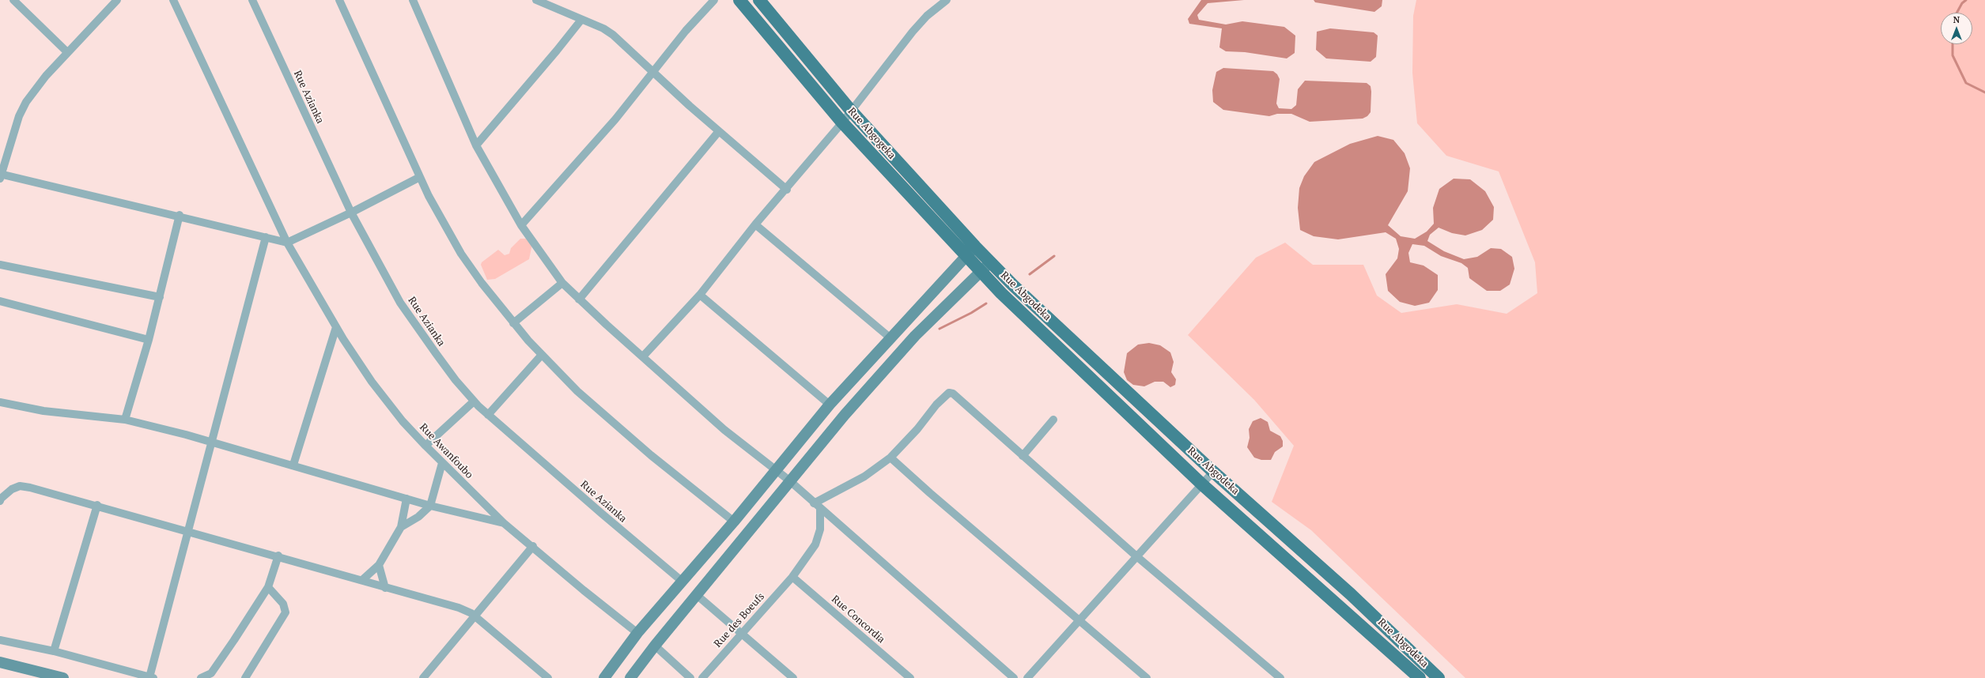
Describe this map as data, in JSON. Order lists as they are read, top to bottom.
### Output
{
  "streets": {
    "main road": ["Rue Abgogeka", "Rue Abgodeka"],
    "street": [
      "Rue Azianka",
      "Rue Awanfoubo",
      "Rue Concordia",
      "Rue des Boeufs"
    ]
  },
  "crossings": [
    ["Rue Abgogeka", "Rue Abgodeka"],
    ["Rue Concordia", "Rue des Boeufs"]
  ],
  "north": "top"
}
